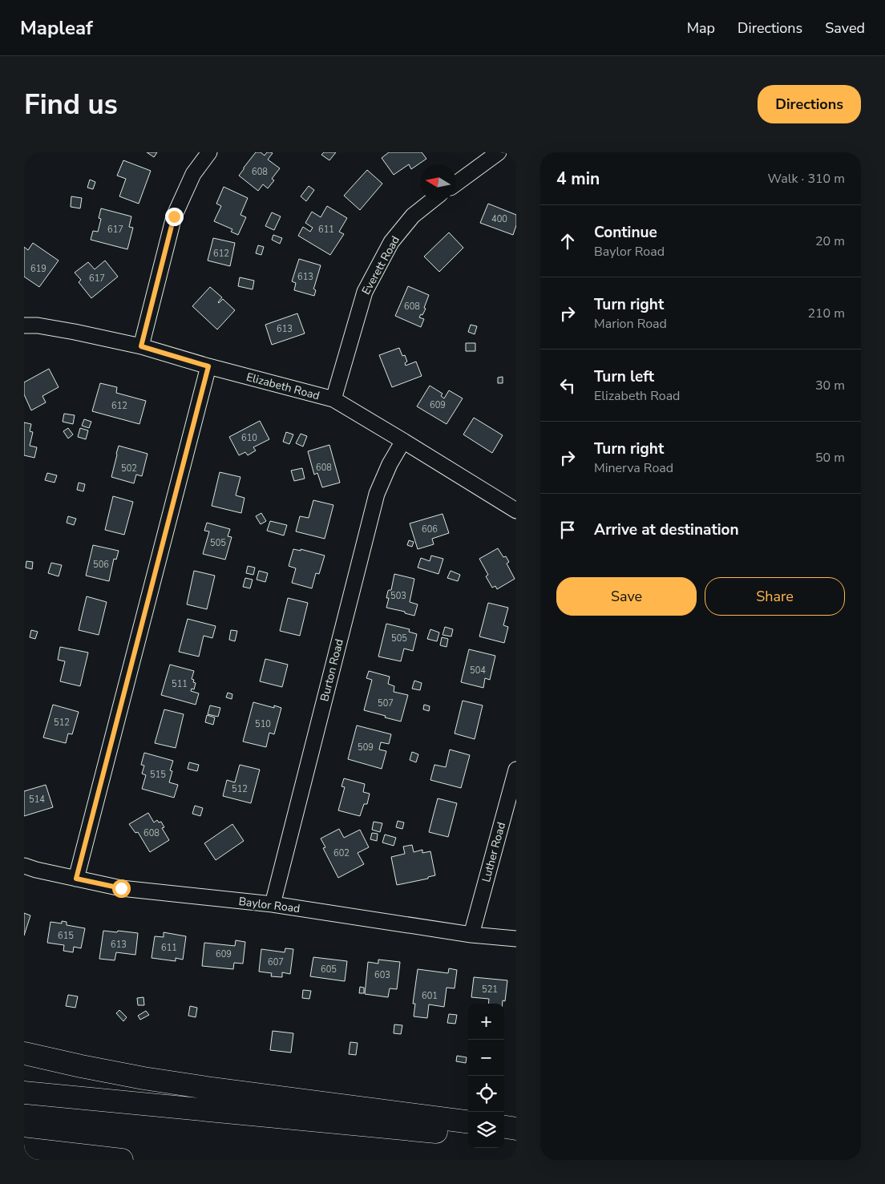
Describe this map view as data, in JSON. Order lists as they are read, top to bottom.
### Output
{
  "streets": {
    "street": [
      "Everett Road",
      "Elizabeth Road",
      "Burton Road",
      "Luther Road",
      "Baylor Road"
    ]
  },
  "crossings": [
    ["Everett Road", "Elizabeth Road"],
    ["Elizabeth Road", "Burton Road"],
    ["Burton Road", "Baylor Road"],
    ["Luther Road", "Baylor Road"]
  ],
  "house_numbers": [
    "608",
    "400",
    "617",
    "611",
    "612",
    "619",
    "613",
    "617",
    "608",
    "613",
    "609",
    "612",
    "610",
    "608",
    "502",
    "606",
    "505",
    "506",
    "503",
    "505",
    "504",
    "511",
    "507",
    "512",
    "510",
    "509",
    "515",
    "512",
    "514",
    "608",
    "602",
    "615",
    "613",
    "611",
    "609",
    "607",
    "605",
    "603",
    "521",
    "601"
  ],
  "north": "left",
  "page": {
    "header": "Mapleaf",
    "nav": ["Map", "Directions", "Saved"],
    "buttons": [
      "Directions",
      ["Save", "Share"]
    ],
    "title": "Find us",
    "heading": ["4 min", "Walk · 310 m"],
    "list": [
      ["Continue", "Baylor Road", "20 m"],
      ["Turn right", "Marion Road", "210 m"],
      ["Turn left", "Elizabeth Road", "30 m"],
      ["Turn right", "Minerva Road", "50 m"],
      "Arrive at destination"
    ],
    "map_buttons": ["+", "−"]
  }
}
